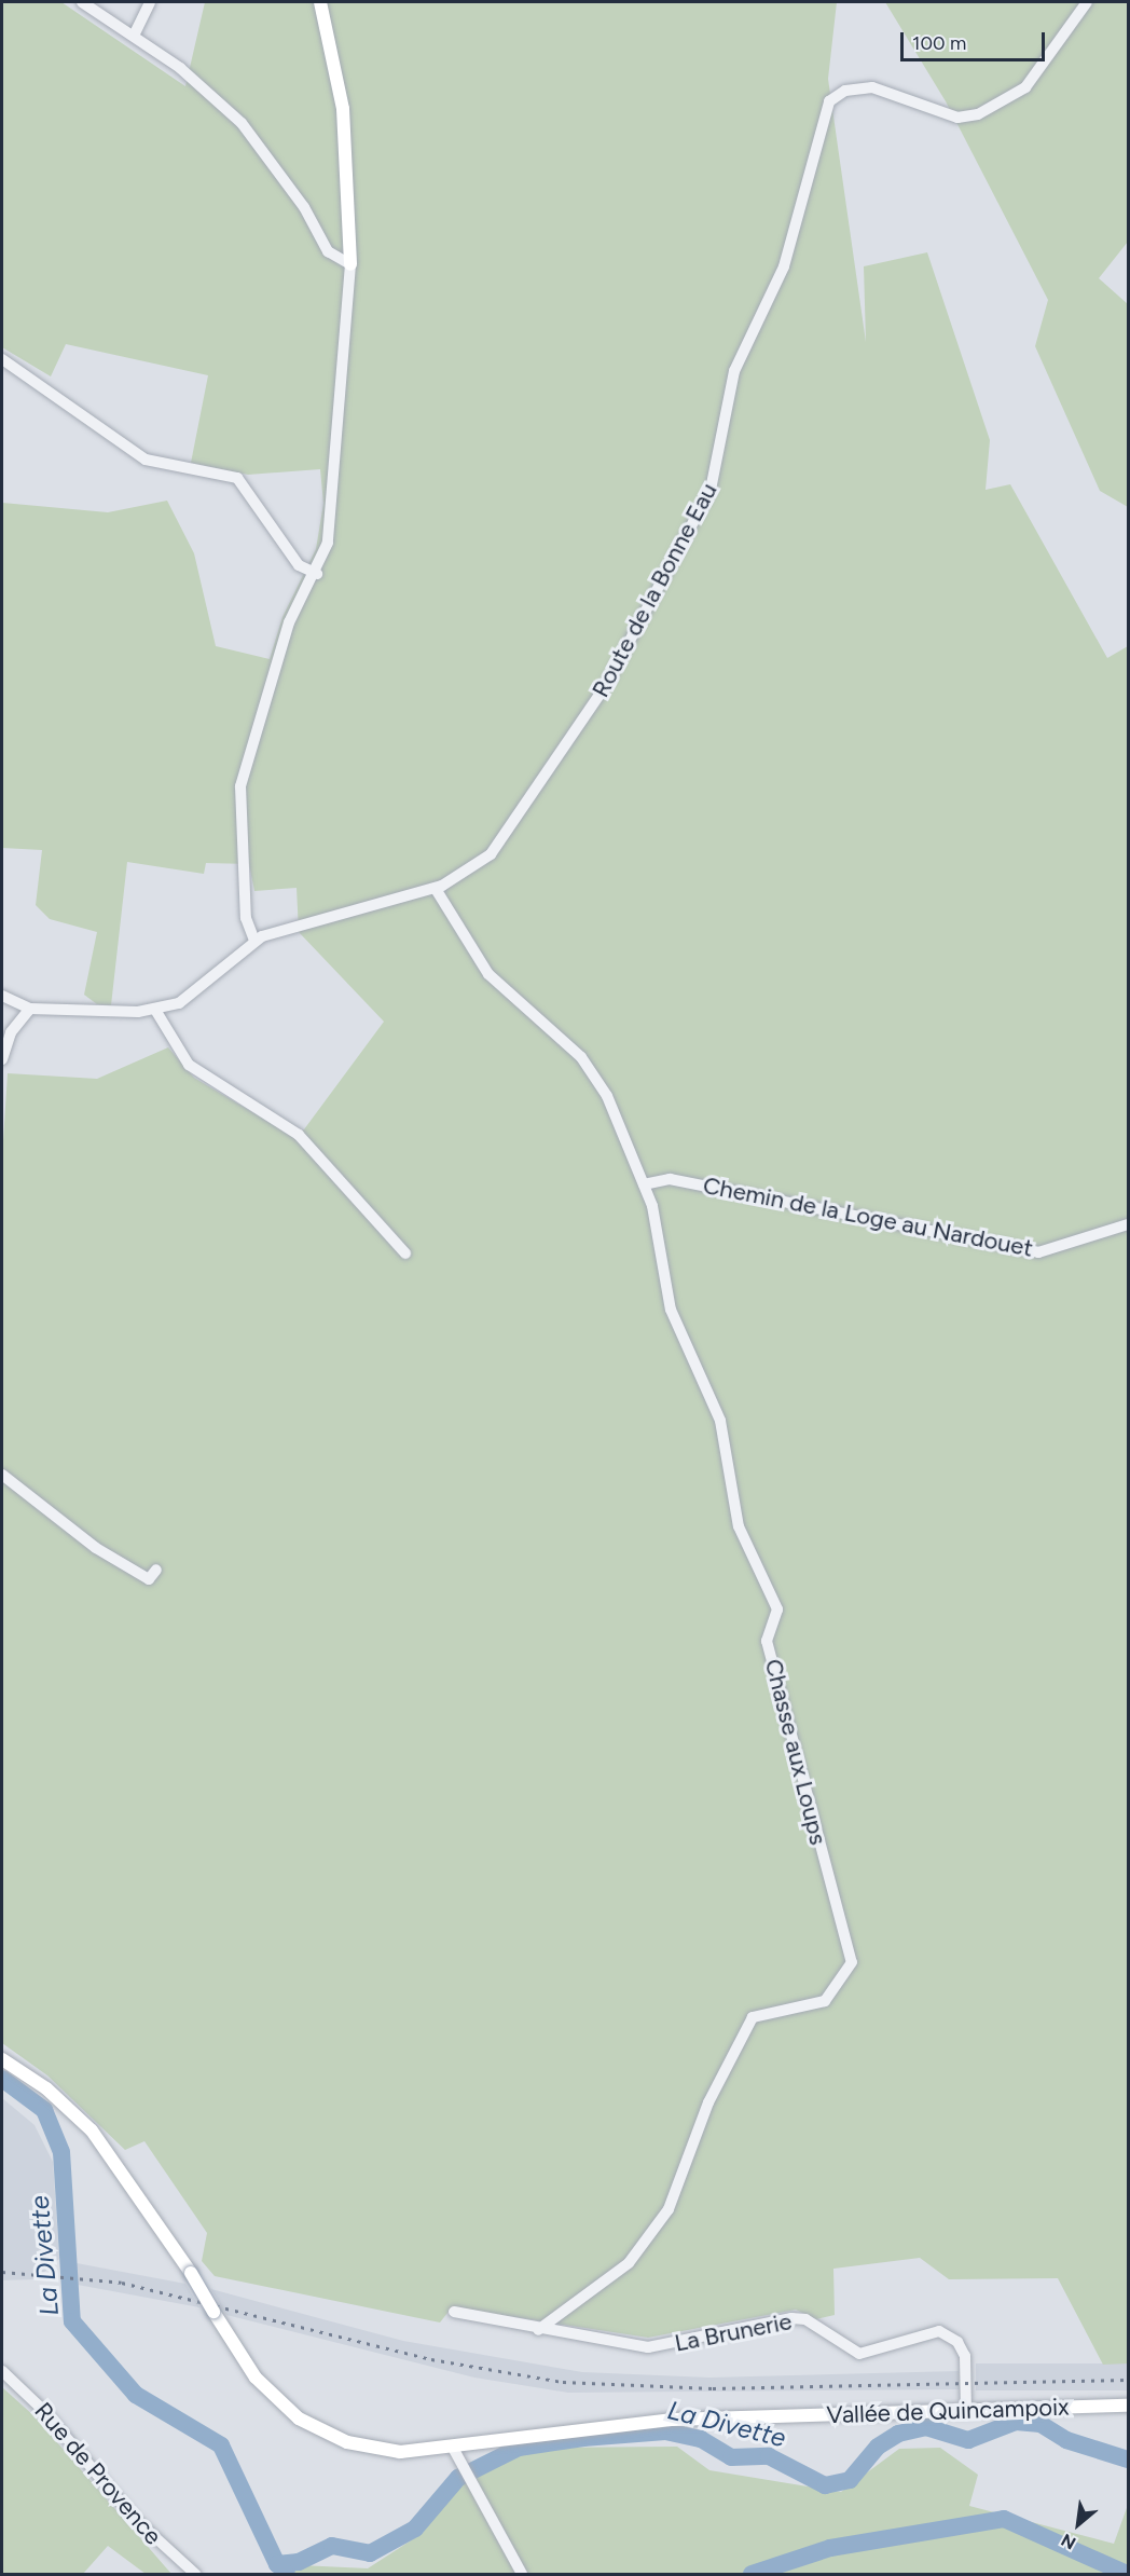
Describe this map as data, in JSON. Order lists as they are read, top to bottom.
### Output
{
  "streets": {
    "main road": ["Vallée de Quincampoix"],
    "street": [
      "Route de la Bonne Eau",
      "Chemin de la Loge au Nardouet",
      "Chasse aux Loups",
      "La Brunerie",
      "Rue de Provence"
    ]
  },
  "crossings": [
    ["Route de la Bonne Eau", "Chasse aux Loups"],
    ["Chemin de la Loge au Nardouet", "Chasse aux Loups"],
    ["Chasse aux Loups", "La Brunerie"],
    ["La Brunerie", "Vallée de Quincampoix"]
  ],
  "water": ["La Divette"],
  "scale_bar": "100 m",
  "north": "bottom left"
}
